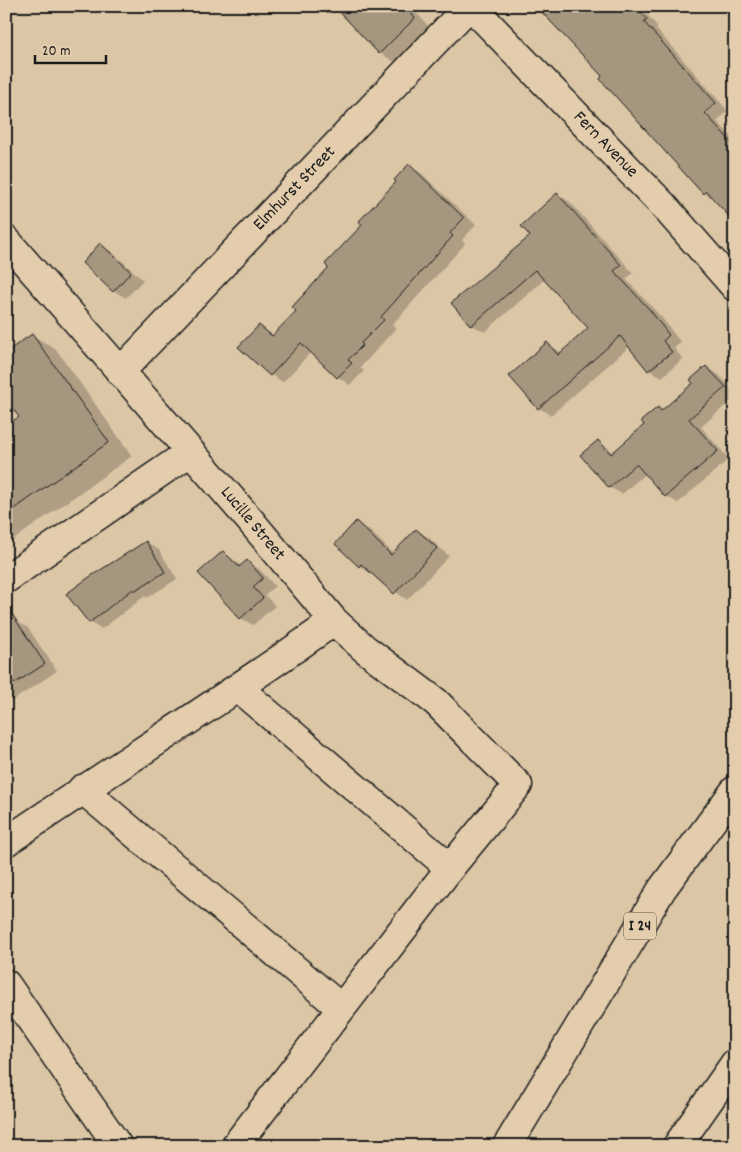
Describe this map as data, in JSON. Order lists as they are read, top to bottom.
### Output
{
  "streets": {
    "main road": [
      "Fern Avenue",
      "Elmhurst Street",
      "Lucille Street",
      "I 24"
    ]
  },
  "crossings": [
    ["Fern Avenue", "Elmhurst Street"],
    ["Elmhurst Street", "Lucille Street"]
  ],
  "scale_bar": "20 m"
}
